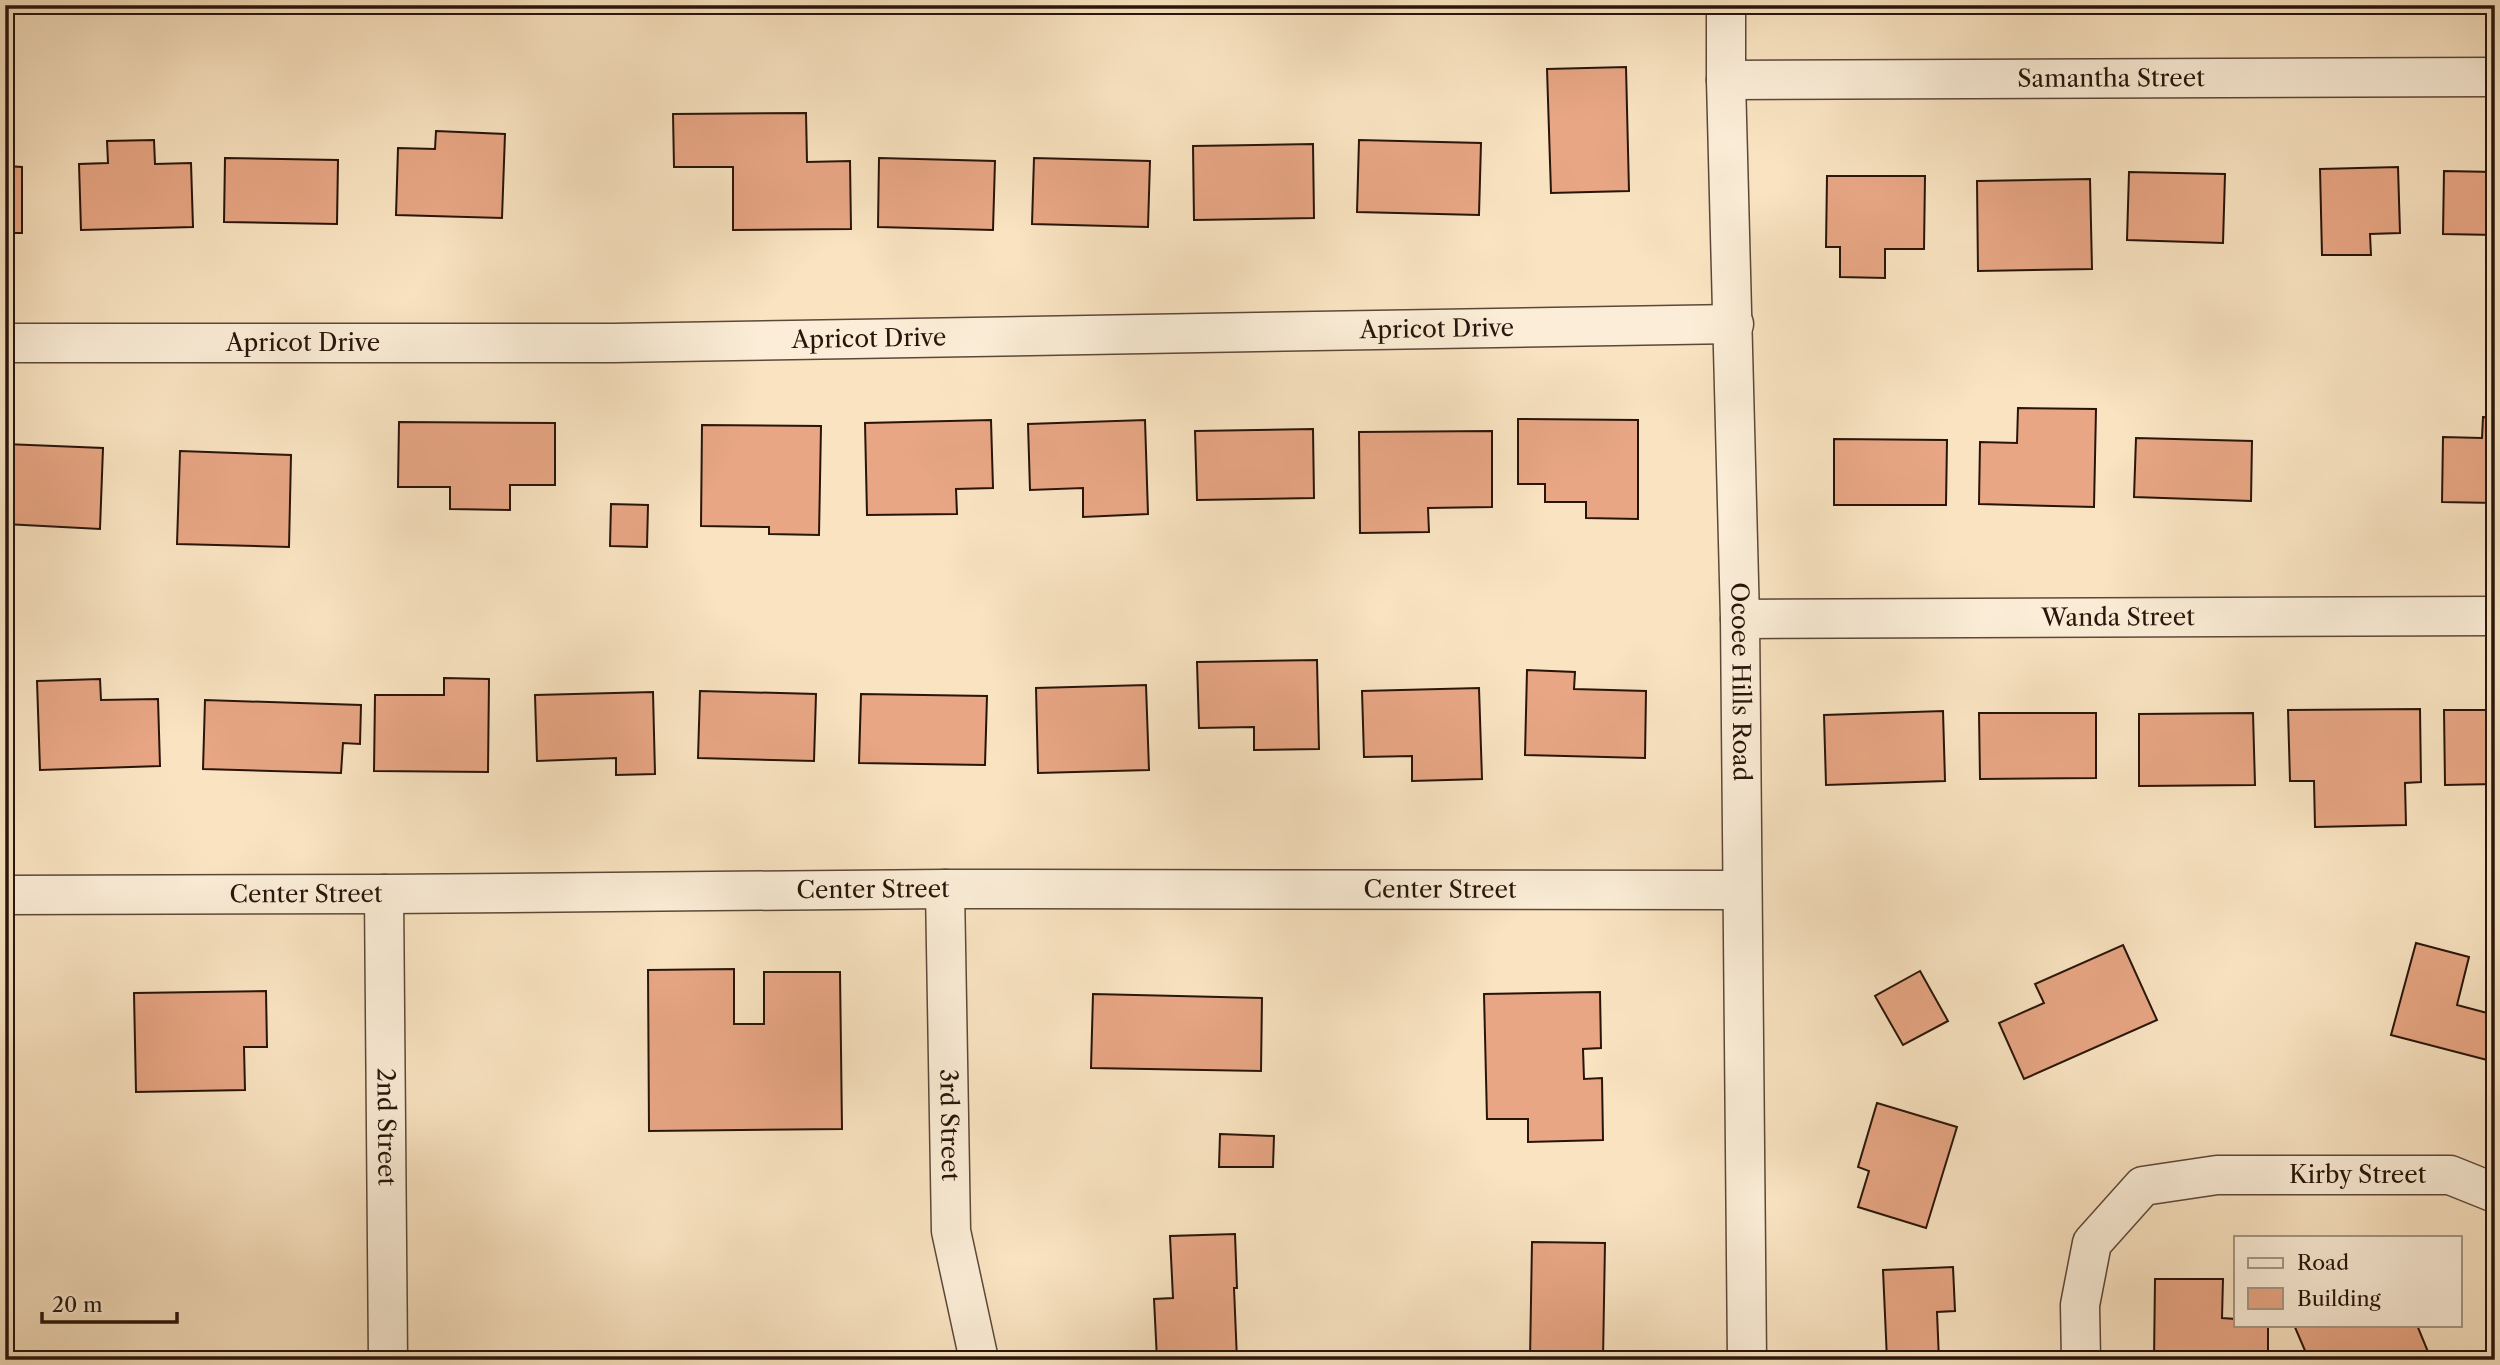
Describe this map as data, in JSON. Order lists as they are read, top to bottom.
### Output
{
  "streets": {
    "street": [
      "Samantha Street",
      "Apricot Drive",
      "Wanda Street",
      "Ocoee Hills Road",
      "Center Street",
      "3rd Street",
      "2nd Street",
      "Kirby Street"
    ]
  },
  "crossings": [
    ["Samantha Street", "Ocoee Hills Road"],
    ["Apricot Drive", "Ocoee Hills Road"],
    ["Wanda Street", "Ocoee Hills Road"],
    ["Ocoee Hills Road", "Center Street"],
    ["Center Street", "3rd Street"],
    ["Center Street", "2nd Street"]
  ],
  "legend": ["Road", "Building"],
  "scale_bar": "20 m"
}
